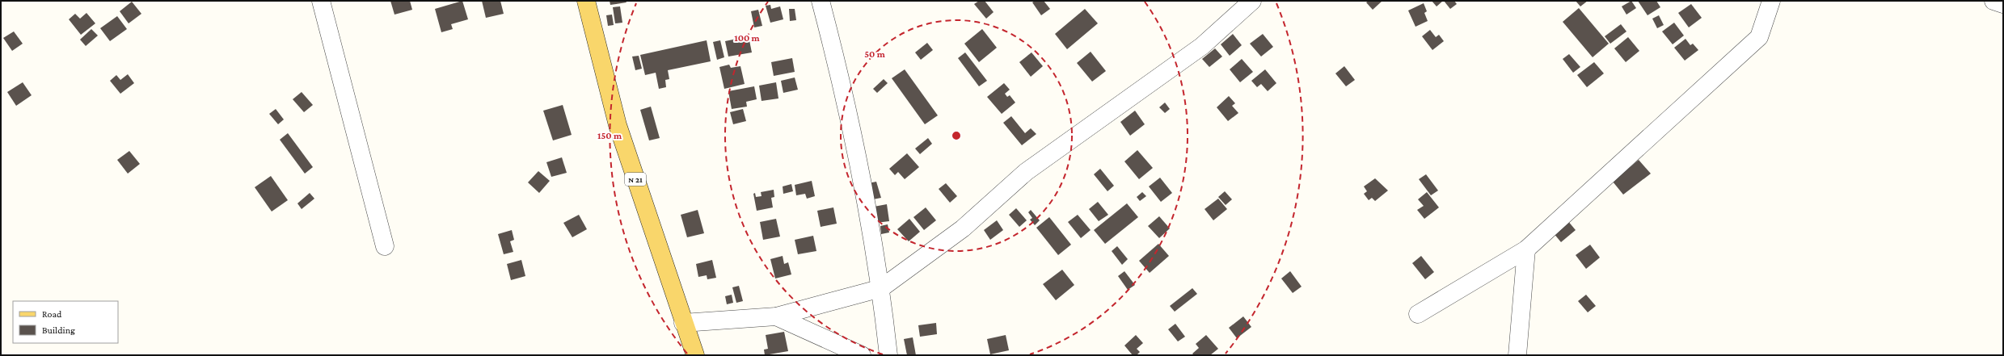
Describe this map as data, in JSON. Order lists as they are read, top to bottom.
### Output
{
  "streets": {
    "main road": ["N 21"]
  },
  "legend": ["Road", "Building"],
  "rings": ["100 m", "50 m", "150 m"]
}
